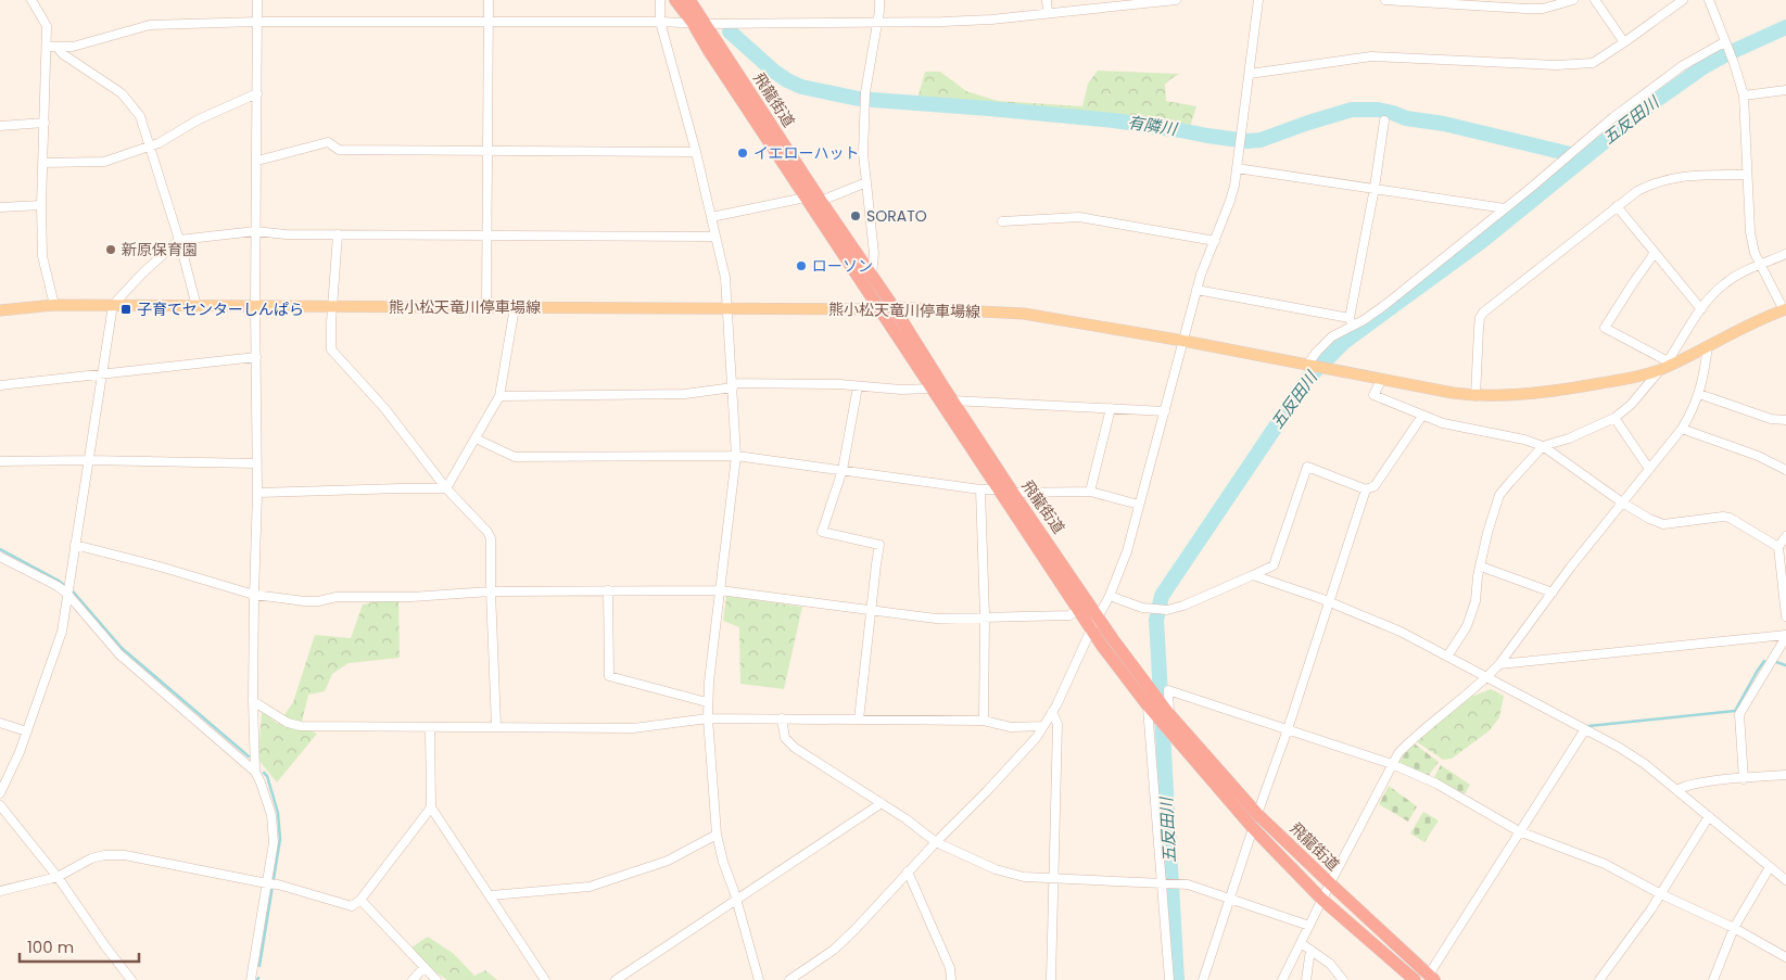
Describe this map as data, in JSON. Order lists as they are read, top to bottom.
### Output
{
  "streets": {
    "highway": ["飛龍街道"],
    "main road": ["熊小松天竜川停車場線"]
  },
  "crossings": [
    ["飛龍街道", "熊小松天竜川停車場線"]
  ],
  "water": ["五反田川", "有隣川"],
  "places": {
    "other": [
      "イエローハット",
      "SORATO",
      "新原保育園",
      "ローソン"
    ],
    "transit": ["子育てセンターしんぱら"]
  },
  "scale_bar": "100 m"
}
